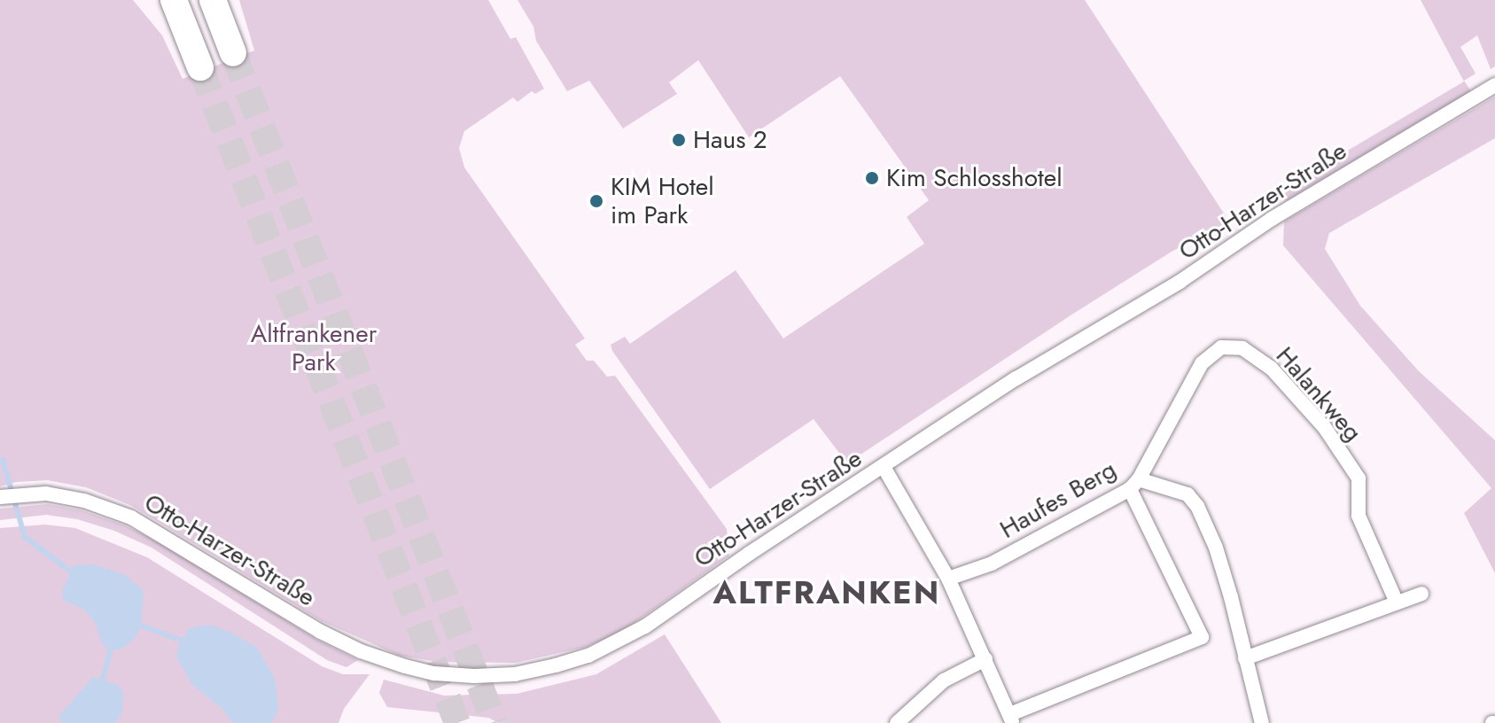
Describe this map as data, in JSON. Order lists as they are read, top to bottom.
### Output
{
  "streets": {
    "street": ["Otto-Harzer-Straße", "Halankweg", "Haufes Berg"]
  },
  "crossings": [
    ["Halankweg", "Haufes Berg"]
  ],
  "districts": ["ALTFRANKEN"],
  "parks": ["Altfrankener Park"],
  "places": ["Haus 2", "Kim Schlosshotel", "KIM Hotel im Park"]
}
